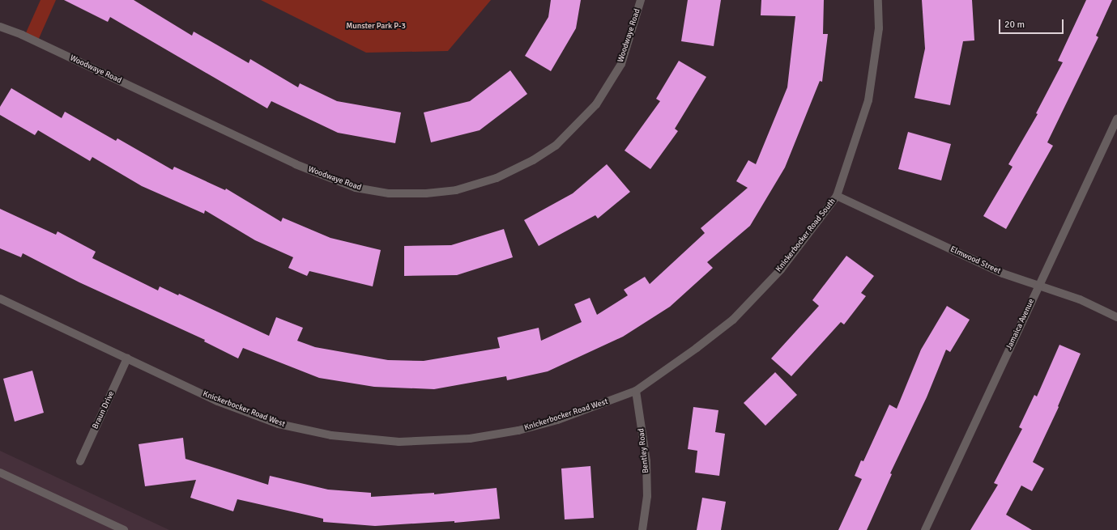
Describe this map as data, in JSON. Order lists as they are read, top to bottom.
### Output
{
  "streets": {
    "street": [
      "Woodwaye Road",
      "Knickerbocker Road South",
      "Elmwood Street",
      "Jamaica Avenue",
      "Knickerbocker Road West",
      "Braun Drive",
      "Bentley Road"
    ]
  },
  "crossings": [
    ["Knickerbocker Road South", "Elmwood Street"],
    ["Knickerbocker Road South", "Knickerbocker Road West"],
    ["Knickerbocker Road South", "Bentley Road"],
    ["Elmwood Street", "Jamaica Avenue"],
    ["Knickerbocker Road West", "Braun Drive"],
    ["Knickerbocker Road West", "Bentley Road"]
  ],
  "parks": ["Munster Park P-3"],
  "scale_bar": "20 m"
}
